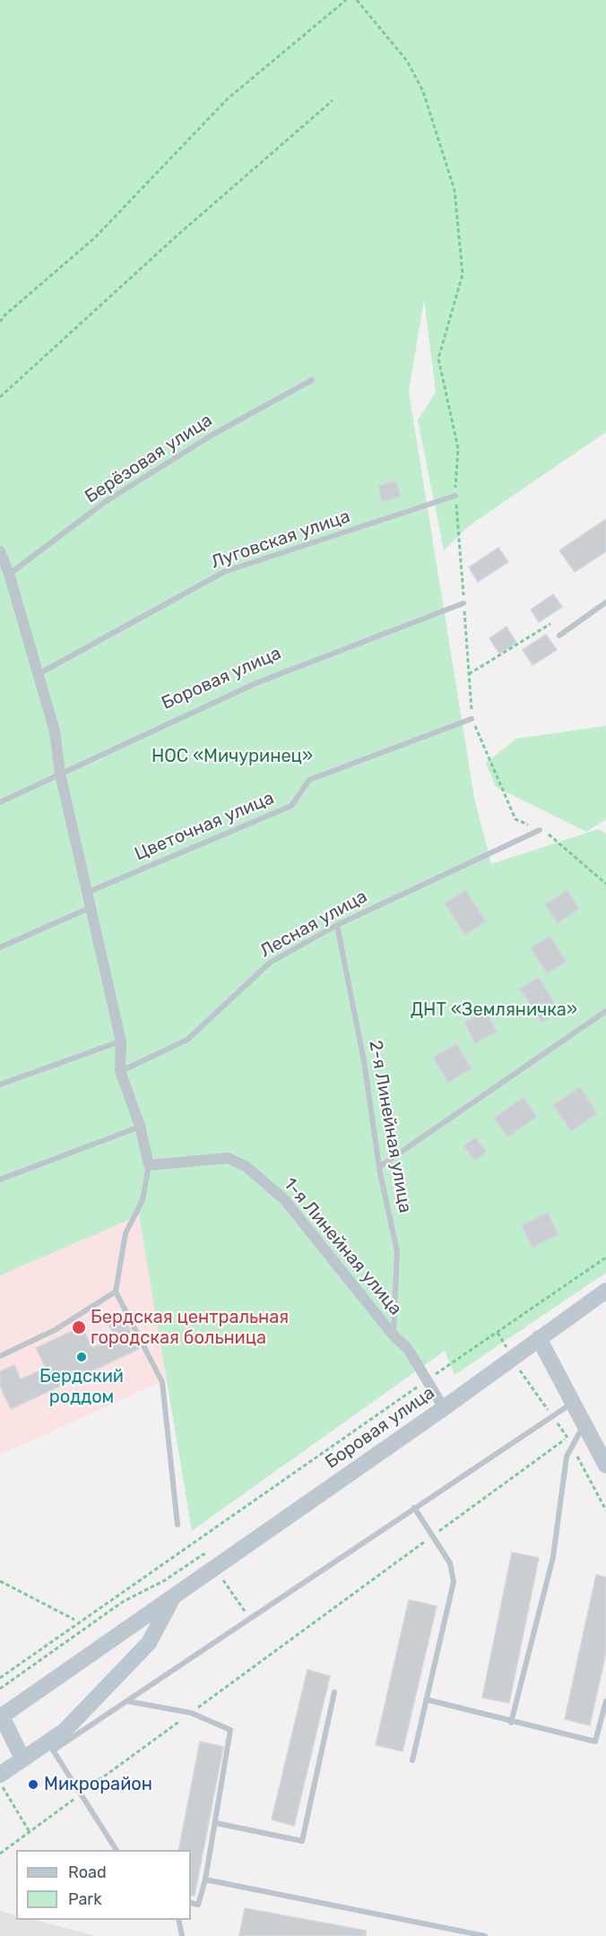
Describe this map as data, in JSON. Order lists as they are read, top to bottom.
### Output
{
  "streets": {
    "street": ["Боровая улица", "1-я Линейная улица"],
    "lane": [
      "Берёзовая улица",
      "Луговская улица",
      "Цветочная улица",
      "Лесная улица",
      "2-я Линейная улица"
    ]
  },
  "crossings": [
    ["Боровая улица", "1-я Линейная улица"],
    ["Лесная улица", "2-я Линейная улица"],
    ["2-я Линейная улица", "1-я Линейная улица"]
  ],
  "parks": ["НОС «Мичуринец»", "ДНТ «Земляничка»"],
  "places": ["Бердская центральная городская больница", "Бердский роддом", "Микрорайон"],
  "legend": ["Road", "Park"]
}
